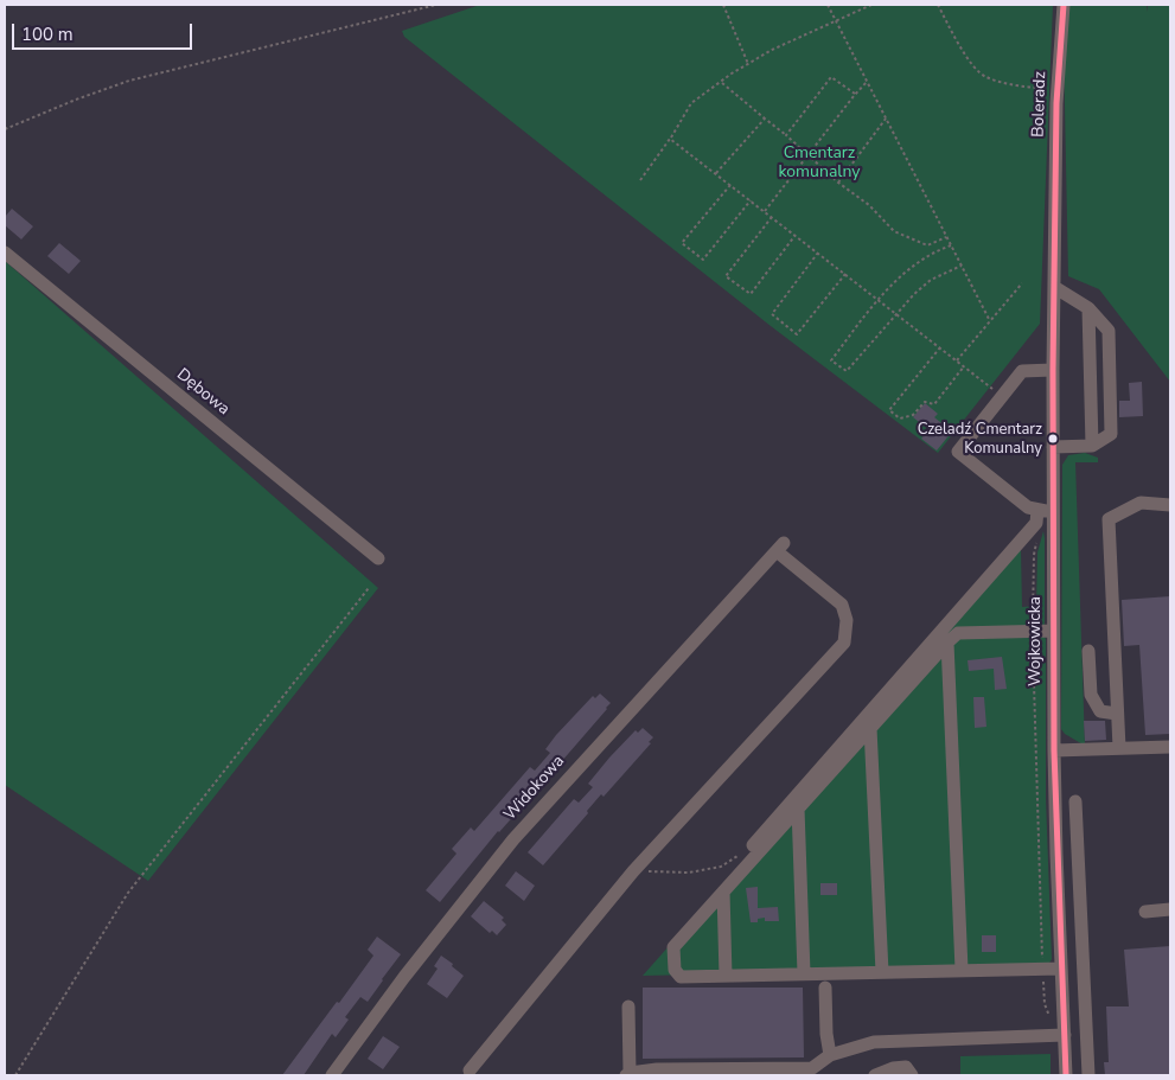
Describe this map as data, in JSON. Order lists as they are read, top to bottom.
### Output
{
  "streets": {
    "street": [
      "Boleradz",
      "Dębowa",
      "Wojkowicka",
      "Widokowa"
    ]
  },
  "crossings": [
    ["Boleradz", "Wojkowicka"]
  ],
  "parks": ["Cmentarz komunalny"],
  "places": ["Czeladź Cmentarz Komunalny"],
  "lines": ["transit line 100"],
  "scale_bar": "100 m"
}
